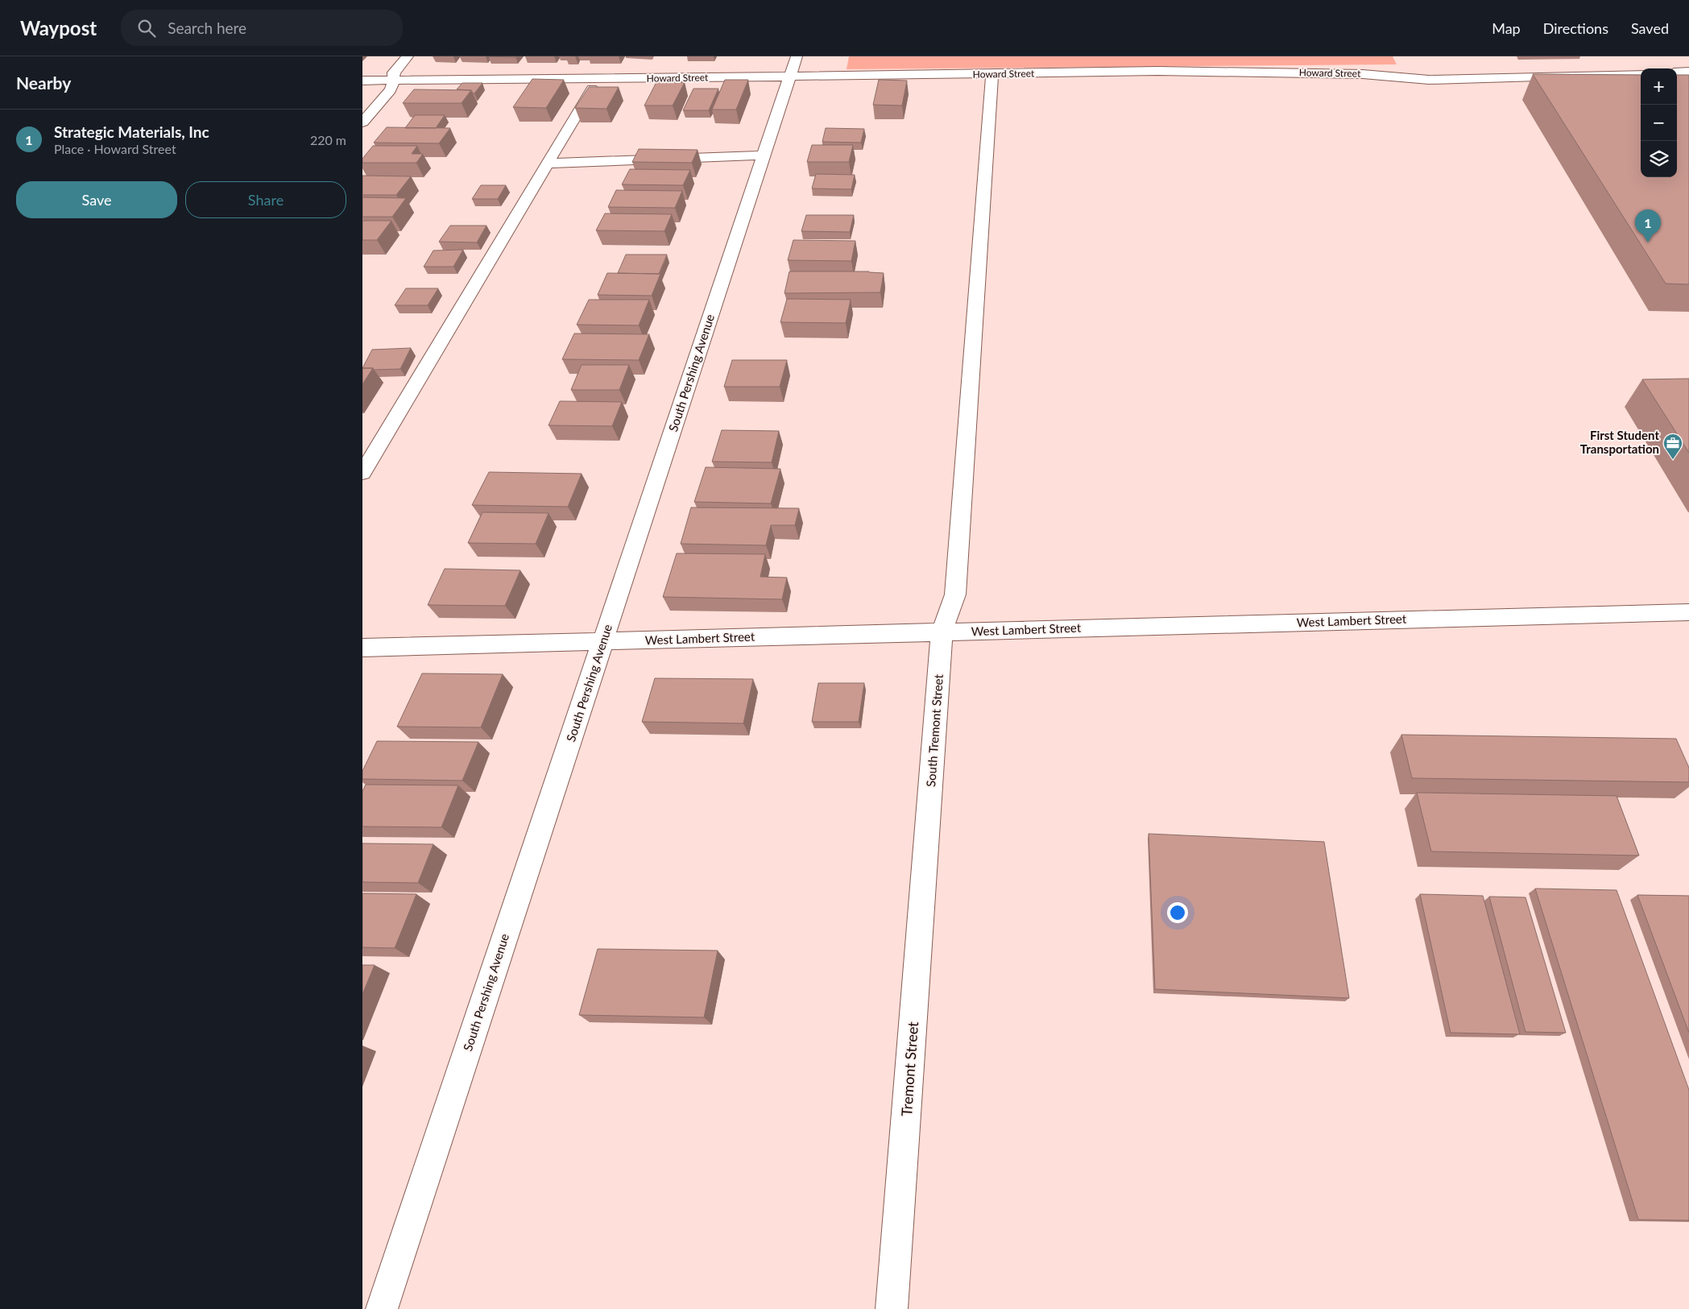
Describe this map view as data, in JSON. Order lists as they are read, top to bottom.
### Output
{
  "streets": {
    "street": [
      "Howard Street",
      "South Pershing Avenue",
      "West Lambert Street",
      "South Tremont Street",
      "Tremont Street"
    ]
  },
  "crossings": [
    ["Howard Street", "South Pershing Avenue"],
    ["Howard Street", "South Tremont Street"],
    ["South Pershing Avenue", "West Lambert Street"],
    ["West Lambert Street", "South Tremont Street"],
    ["South Tremont Street", "Tremont Street"]
  ],
  "places": {
    "office": ["First Student Transportation"]
  },
  "page": {
    "header": "Waypost",
    "search": "Search here",
    "nav": ["Map", "Directions", "Saved"],
    "heading": "Nearby",
    "map_buttons": ["+", "−"],
    "list": [
      {
        "mark": "1",
        "name": "Strategic Materials, Inc",
        "note": "Place · Howard Street",
        "value": "220 m"
      }
    ],
    "buttons": ["Save", "Share"],
    "pins": "1"
  }
}
